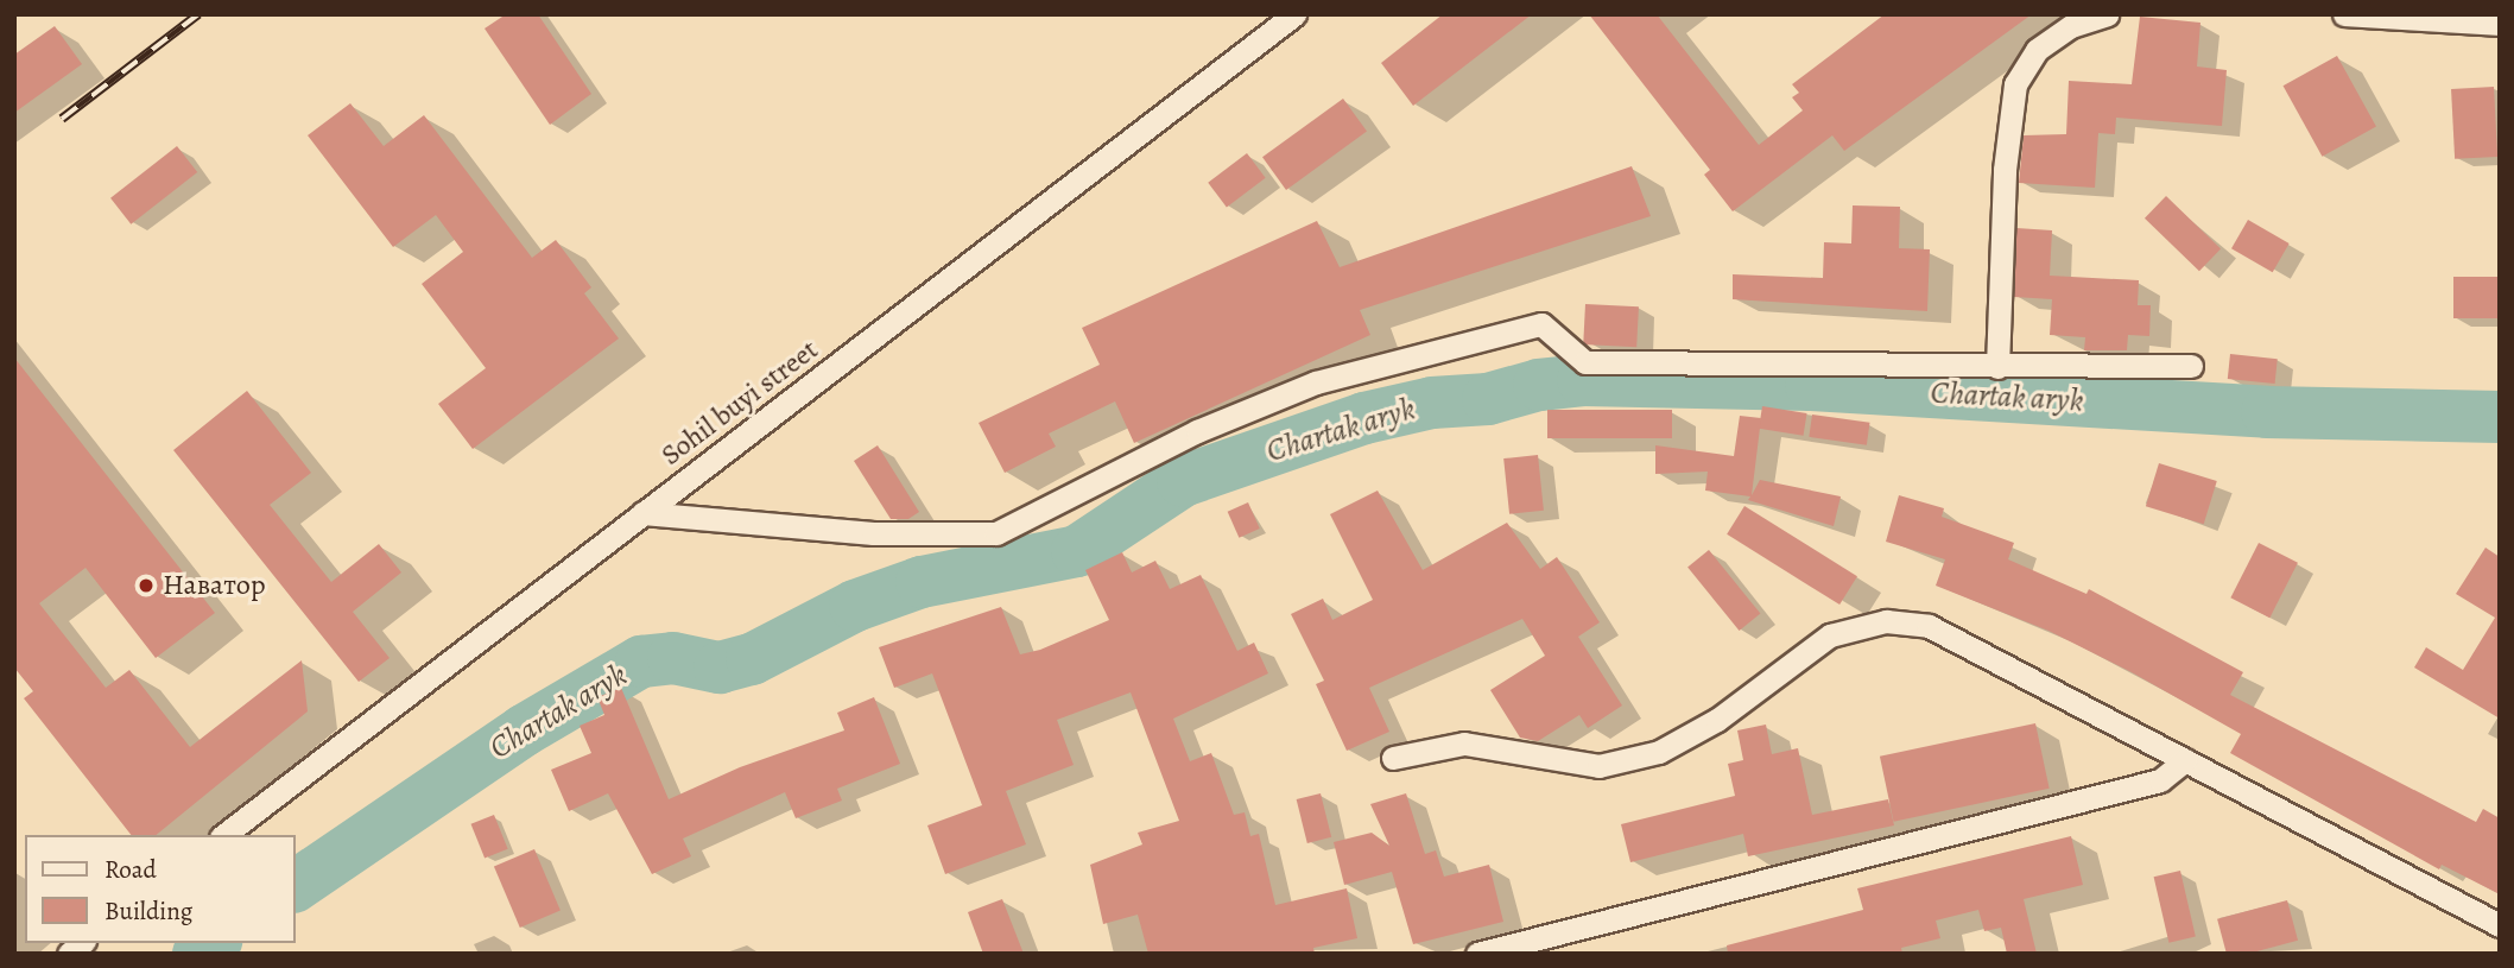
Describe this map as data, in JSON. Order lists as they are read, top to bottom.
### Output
{
  "streets": {
    "street": ["Sohil buyi street"]
  },
  "water": ["Chartak aryk"],
  "places": ["Наватор"],
  "legend": ["Road", "Building"]
}
